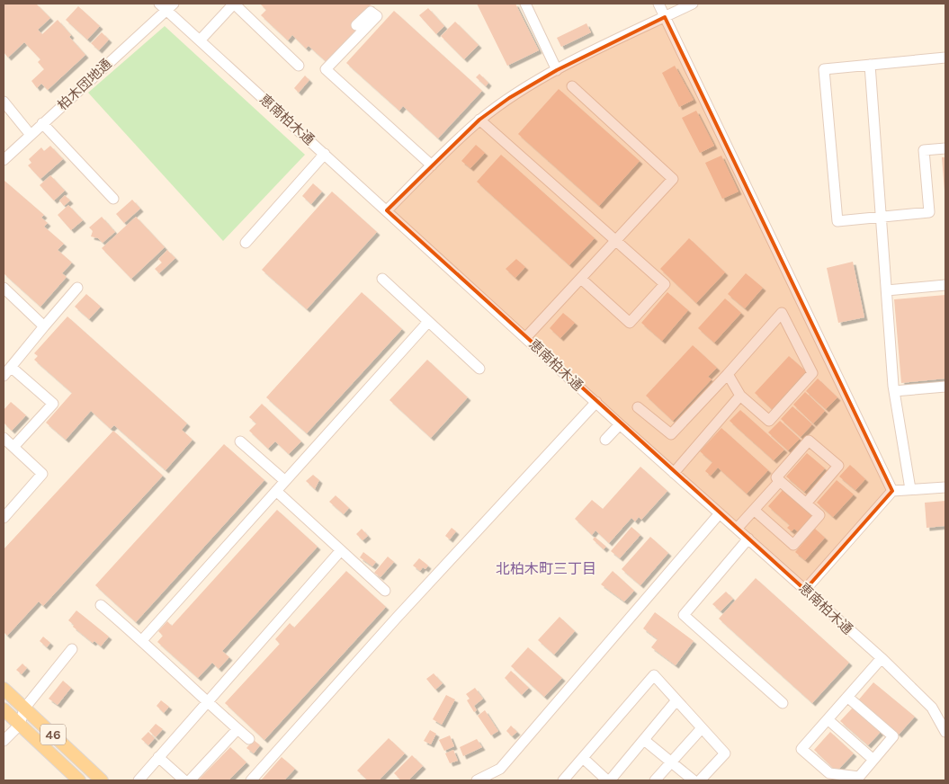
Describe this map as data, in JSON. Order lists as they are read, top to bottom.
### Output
{
  "streets": {
    "main road": ["46"],
    "street": ["柏木団地通", "恵南柏木通"]
  },
  "crossings": [
    ["柏木団地通", "恵南柏木通"]
  ],
  "districts": ["北柏木町三丁目"]
}
